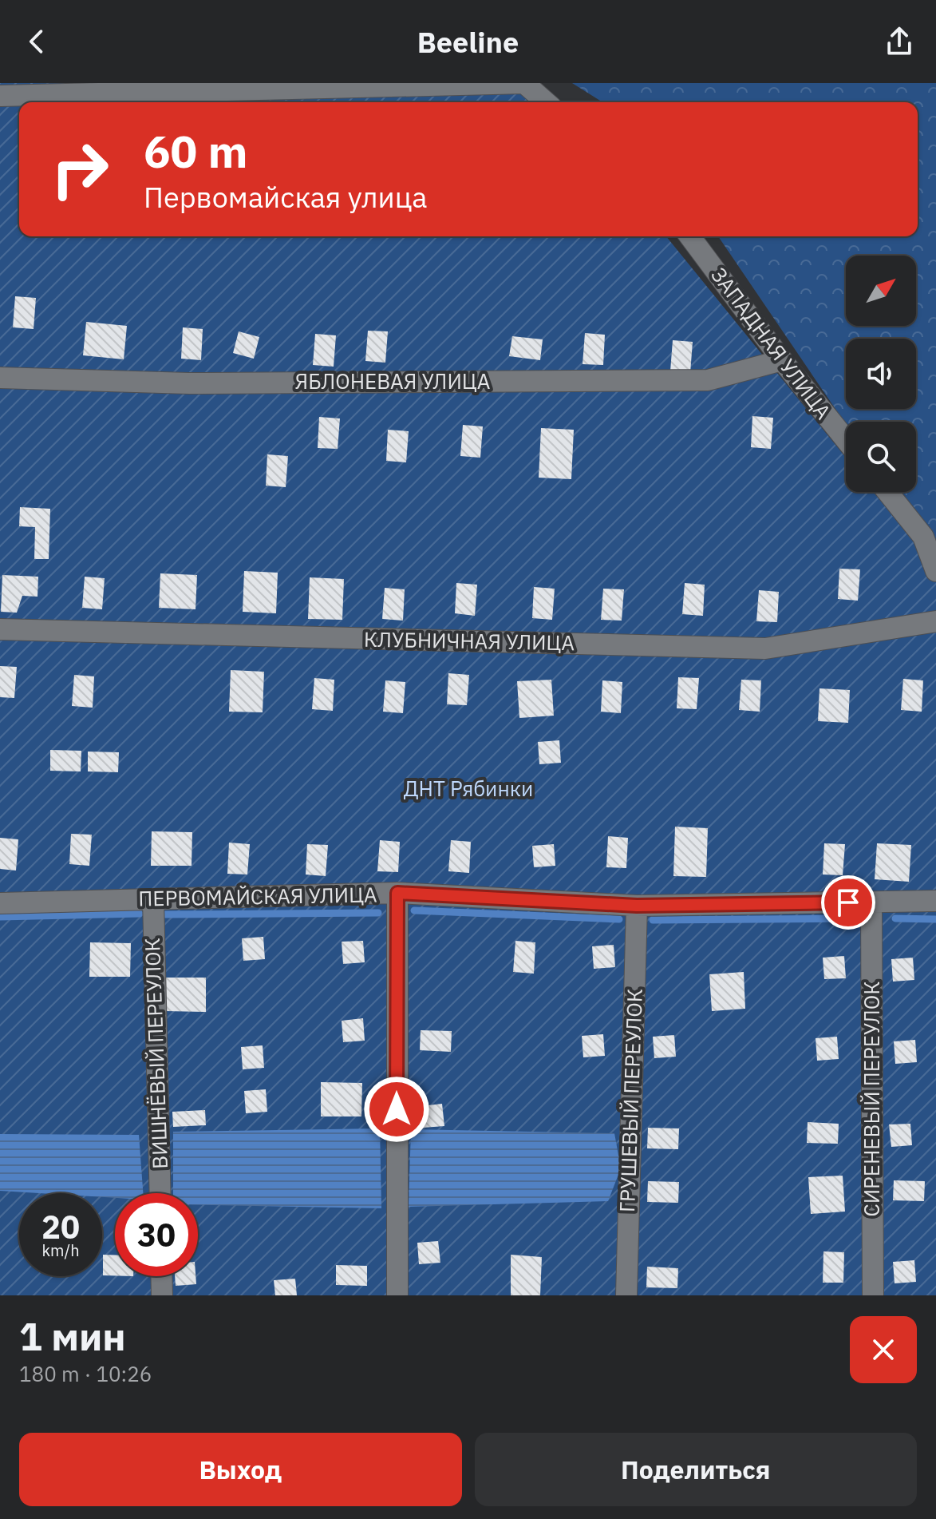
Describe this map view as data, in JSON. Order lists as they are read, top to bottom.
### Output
{
  "streets": {
    "street": [
      "ЗАПАДНАЯ УЛИЦА",
      "ЯБЛОНЕВАЯ УЛИЦА",
      "КЛУБНИЧНАЯ УЛИЦА",
      "ПЕРВОМАЙСКАЯ УЛИЦА",
      "ВИШНЁВЫЙ ПЕРЕУЛОК",
      "СИРЕНЕВЫЙ ПЕРЕУЛОК",
      "ГРУШЕВЫЙ ПЕРЕУЛОК"
    ]
  },
  "crossings": [
    ["ЗАПАДНАЯ УЛИЦА", "ЯБЛОНЕВАЯ УЛИЦА"],
    ["ПЕРВОМАЙСКАЯ УЛИЦА", "ВИШНЁВЫЙ ПЕРЕУЛОК"],
    ["ПЕРВОМАЙСКАЯ УЛИЦА", "СИРЕНЕВЫЙ ПЕРЕУЛОК"],
    ["ПЕРВОМАЙСКАЯ УЛИЦА", "ГРУШЕВЫЙ ПЕРЕУЛОК"]
  ],
  "parks": ["ДНТ Рябинки"],
  "north": "top right",
  "page": {
    "header": "Beeline",
    "turn": ["60 m", "Первомайская улица"],
    "speed": "20 km/h",
    "limit": "30",
    "heading": ["1 мин", "180 m · 10:26"],
    "buttons": ["Выход", "Поделиться"]
  }
}
